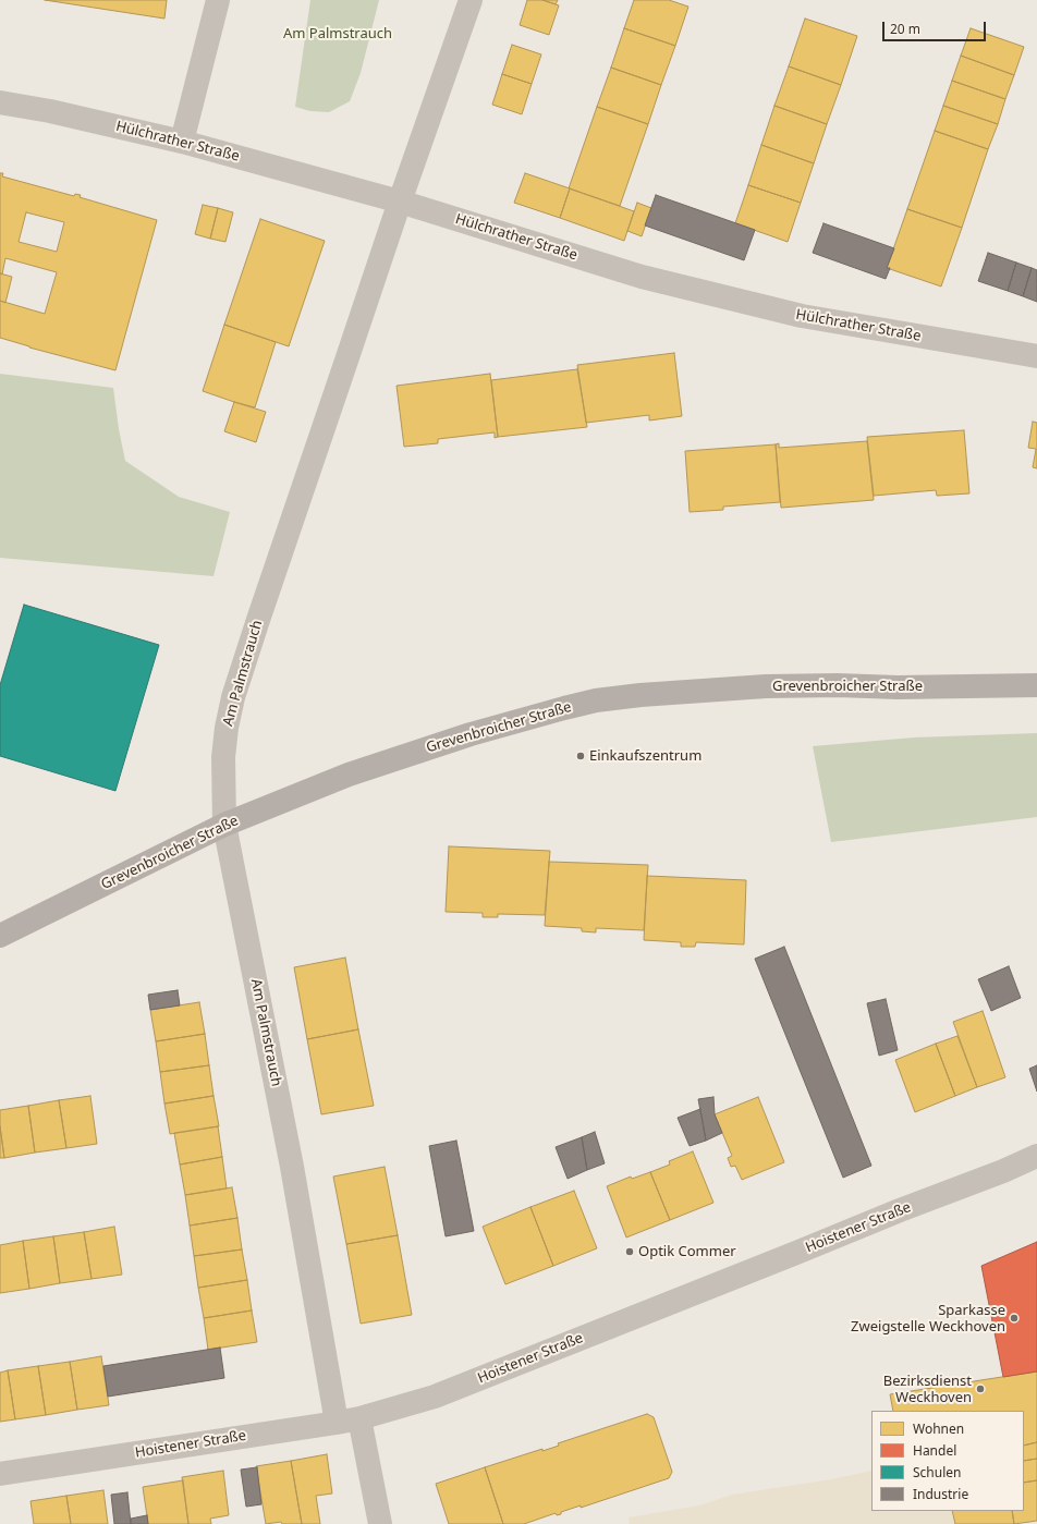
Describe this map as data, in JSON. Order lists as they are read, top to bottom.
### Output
{
  "streets": {
    "main road": ["Grevenbroicher Straße"],
    "street": ["Hülchrather Straße", "Am Palmstrauch", "Hoistener Straße"]
  },
  "crossings": [
    ["Hülchrather Straße", "Am Palmstrauch"],
    ["Am Palmstrauch", "Grevenbroicher Straße"],
    ["Am Palmstrauch", "Hoistener Straße"]
  ],
  "parks": ["Am Palmstrauch"],
  "places": [
    "Einkaufszentrum",
    "Optik Commer",
    "Sparkasse Zweigstelle Weckhoven",
    "Bezirksdienst Weckhoven"
  ],
  "legend": [
    "Wohnen",
    "Handel",
    "Schulen",
    "Industrie"
  ],
  "scale_bar": "20 m"
}
